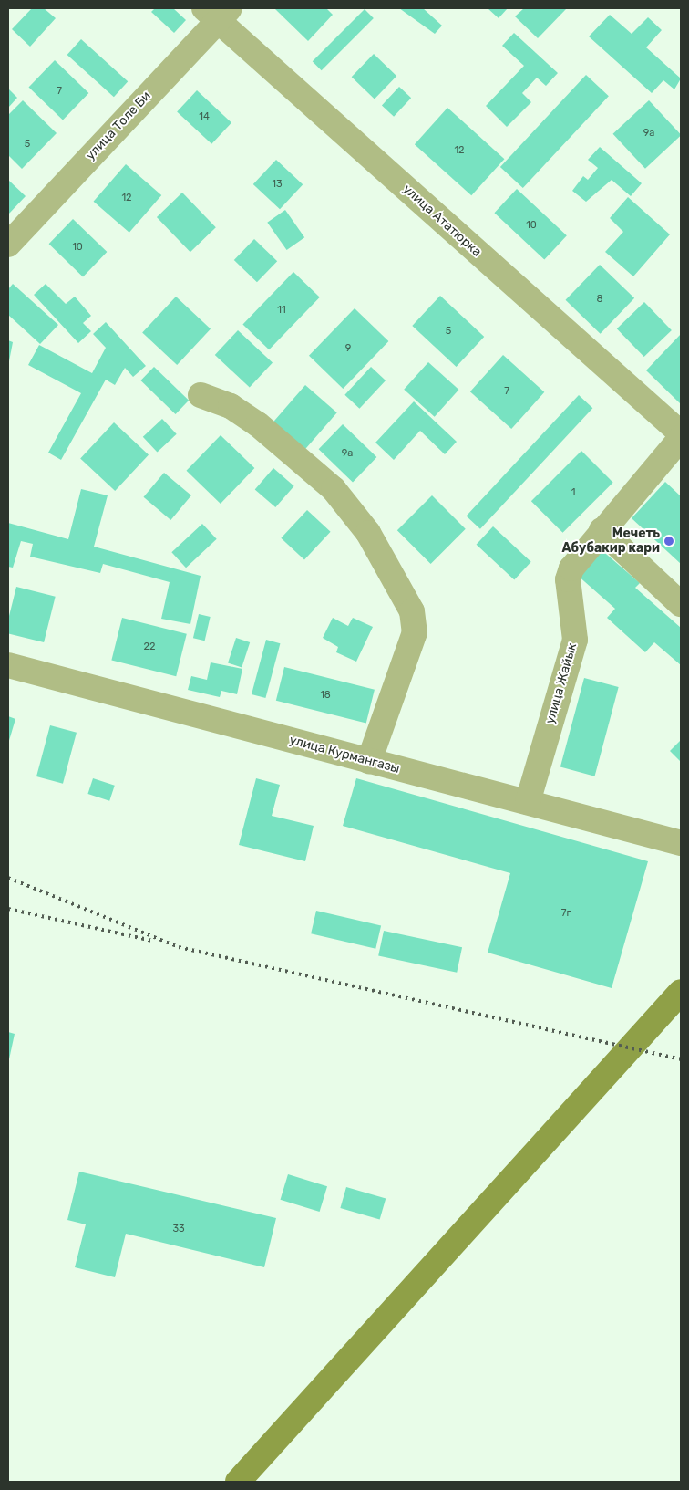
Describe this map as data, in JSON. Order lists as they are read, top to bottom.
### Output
{
  "streets": {
    "street": [
      "улица Толе Би",
      "улица Ататюрка",
      "улица Жайык",
      "улица Курмангазы"
    ]
  },
  "crossings": [
    ["улица Толе Би", "улица Ататюрка"],
    ["улица Жайык", "улица Курмангазы"]
  ],
  "places": ["Мечеть Абубакир кари"],
  "house_numbers": [
    "7",
    "14",
    "9а",
    "5",
    "12",
    "13",
    "12",
    "10",
    "10",
    "8",
    "11",
    "5",
    "9",
    "7",
    "9а",
    "1",
    "22",
    "18",
    "7г",
    "33"
  ]
}
